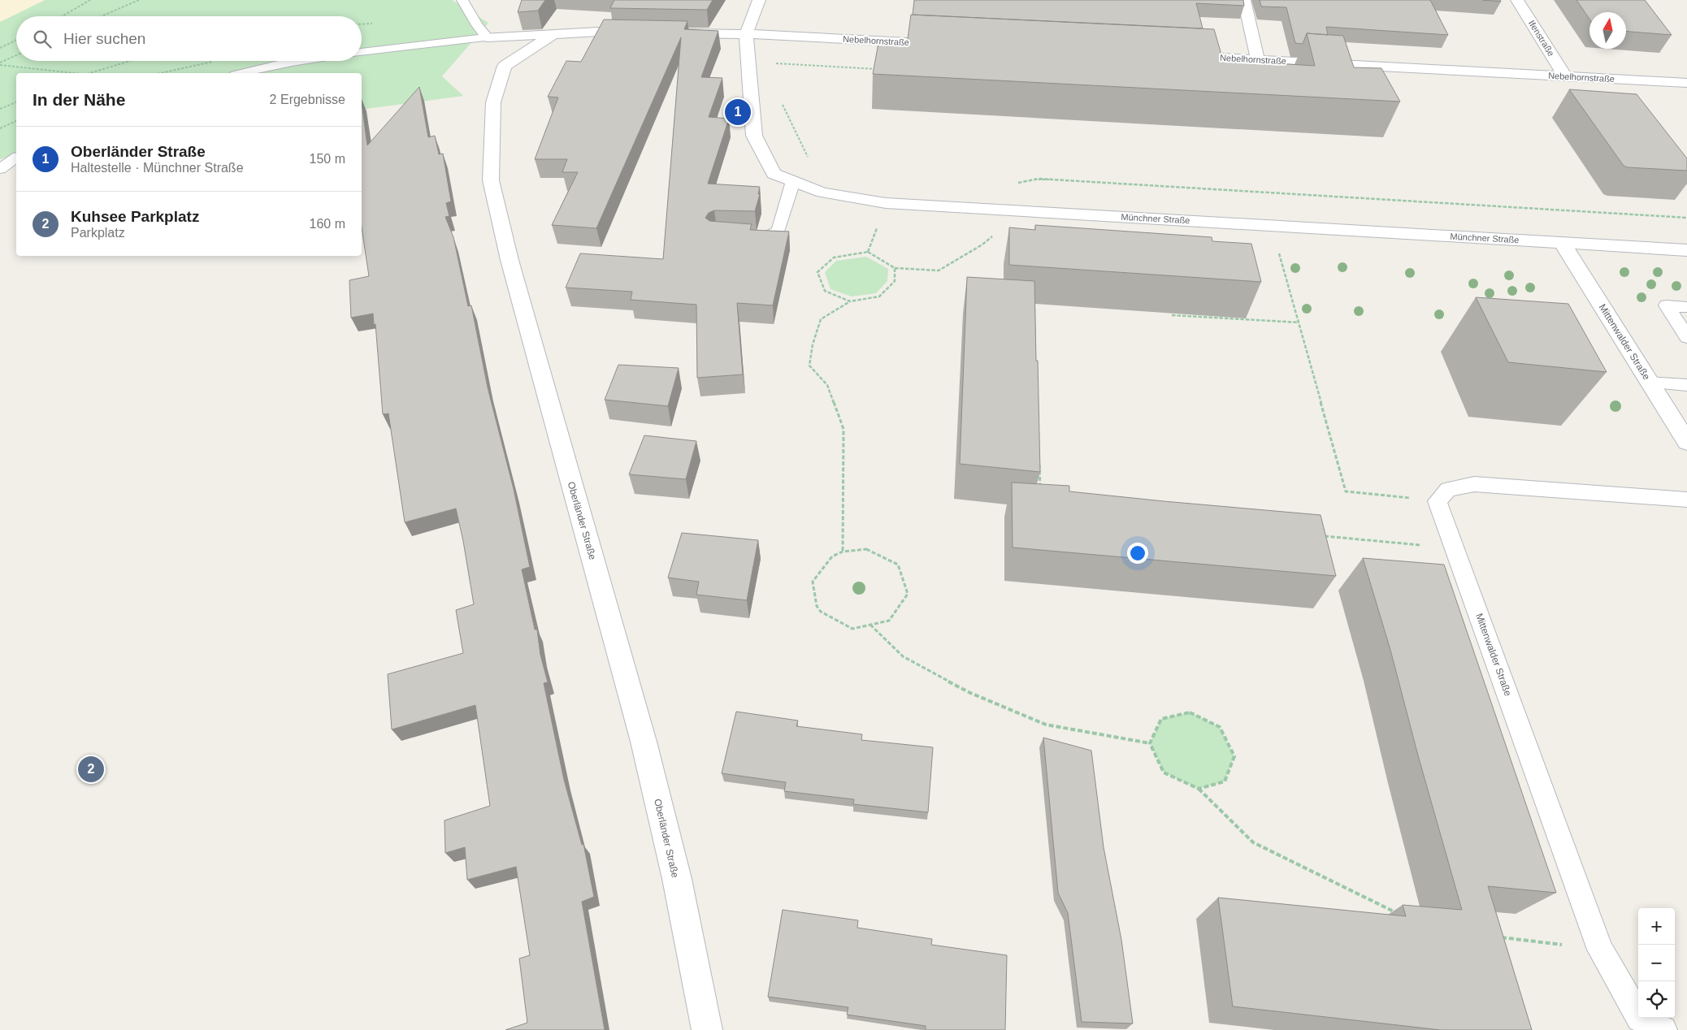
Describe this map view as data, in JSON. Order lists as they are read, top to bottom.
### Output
{
  "streets": {
    "street": [
      "Ifenstraße",
      "Nebelhornstraße",
      "Münchner Straße",
      "Mittenwalder Straße",
      "Oberländer Straße"
    ]
  },
  "crossings": [
    ["Ifenstraße", "Nebelhornstraße"],
    ["Nebelhornstraße", "Münchner Straße"],
    ["Münchner Straße", "Mittenwalder Straße"]
  ],
  "north": "top",
  "page": {
    "search": "Hier suchen",
    "heading": ["In der Nähe", "2 Ergebnisse"],
    "pins": ["1", "2"],
    "list": [
      {
        "mark": "1",
        "name": "Oberländer Straße",
        "note": "Haltestelle · Münchner Straße",
        "value": "150 m"
      },
      {
        "mark": "2",
        "name": "Kuhsee Parkplatz",
        "note": "Parkplatz",
        "value": "160 m"
      }
    ],
    "map_buttons": ["+", "−"]
  }
}
